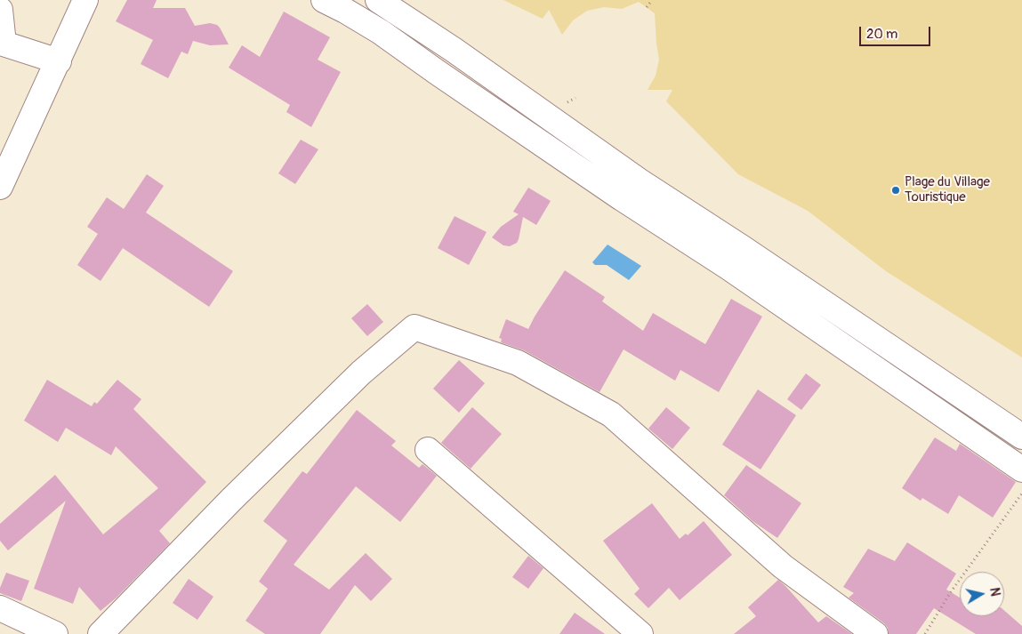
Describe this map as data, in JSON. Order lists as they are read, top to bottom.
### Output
{
  "places": ["Plage du Village Touristique"],
  "scale_bar": "20 m",
  "north": "right"
}
